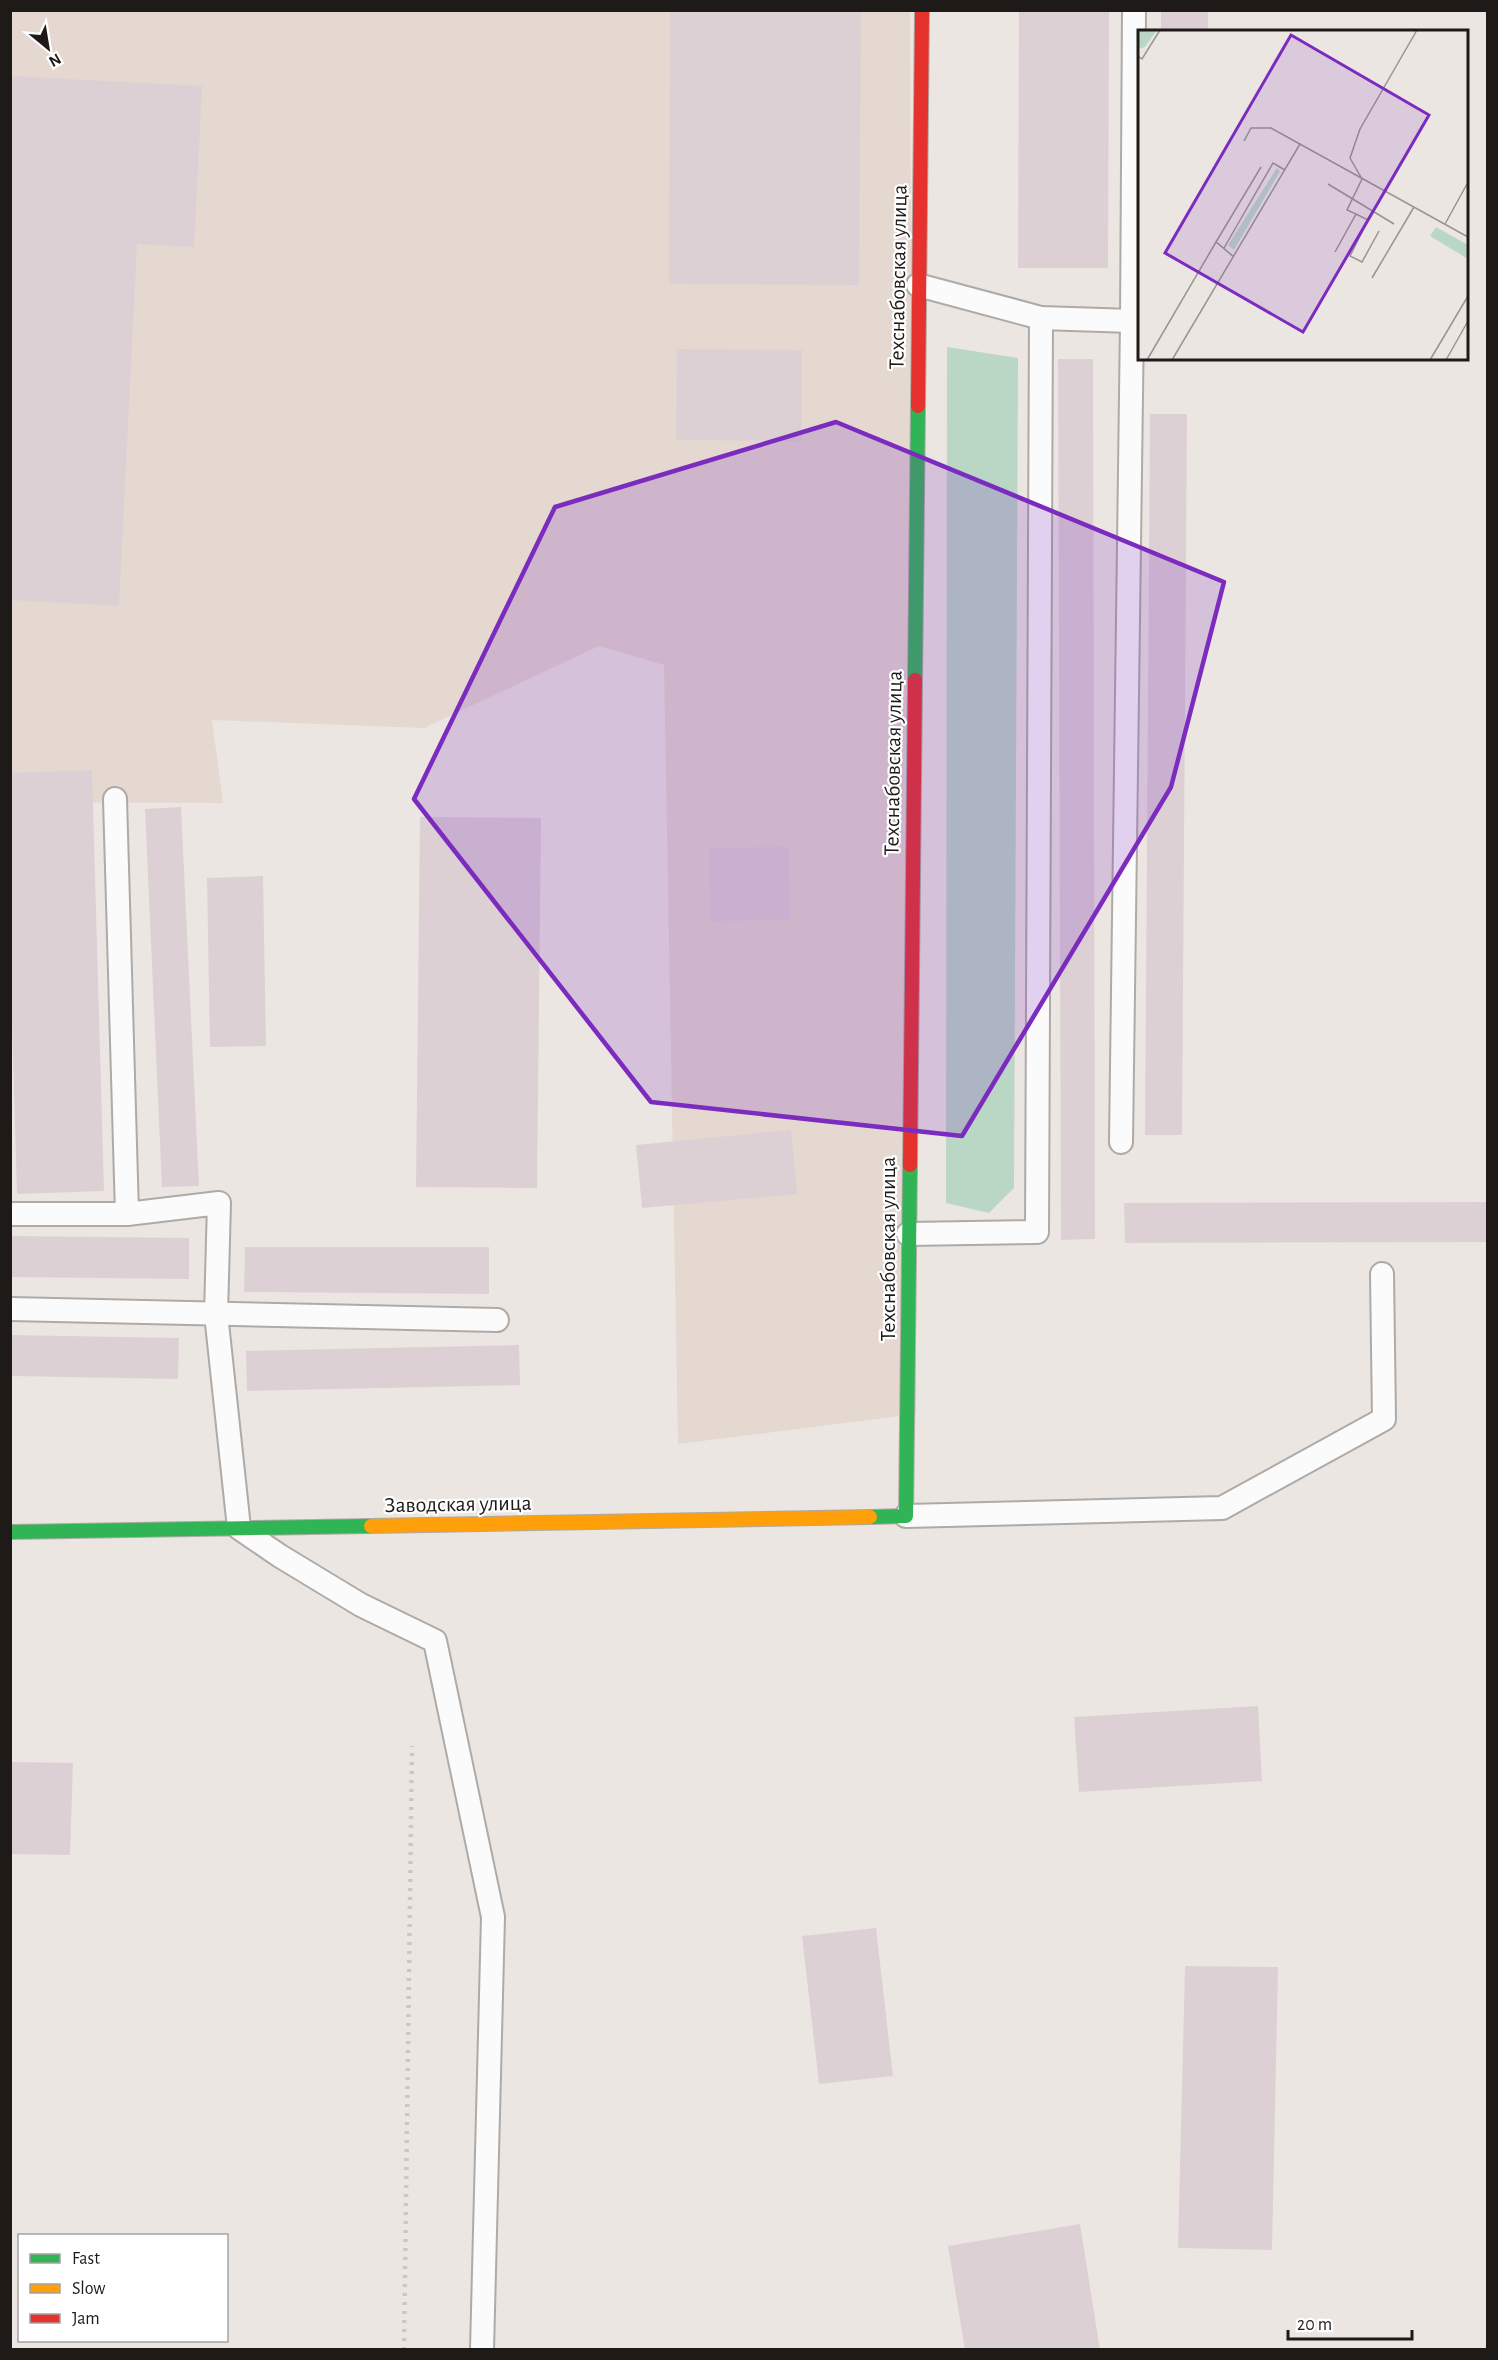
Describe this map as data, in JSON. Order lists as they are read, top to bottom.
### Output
{
  "streets": {
    "street": ["Техснабовская улица", "Заводская улица"]
  },
  "crossings": [
    ["Техснабовская улица", "Заводская улица"]
  ],
  "legend": ["Fast", "Slow", "Jam"],
  "scale_bar": "20 m",
  "north": "bottom right"
}
